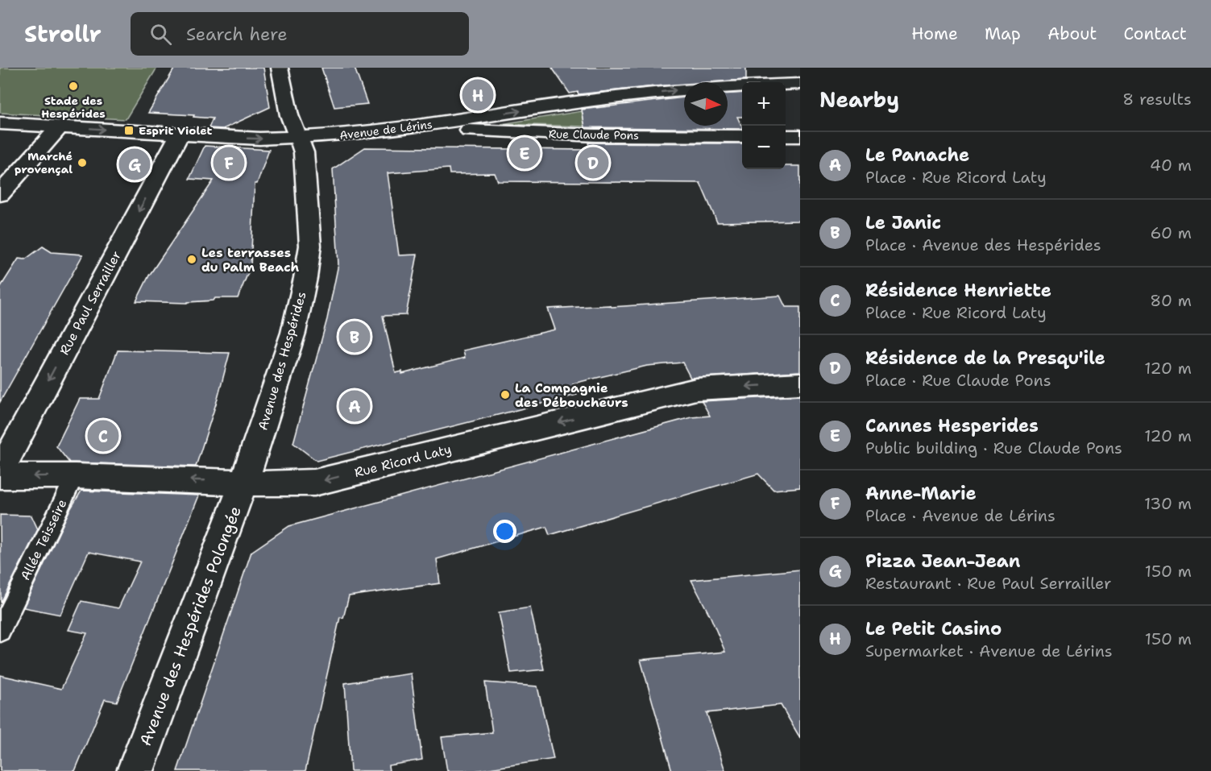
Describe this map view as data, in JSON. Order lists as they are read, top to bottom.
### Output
{
  "streets": {
    "street": [
      "Avenue de Lérins",
      "Rue Claude Pons",
      "Rue Paul Serrailler",
      "Avenue des Hespérides",
      "Rue Ricord Laty",
      "Avenue des Hespérides Polongée"
    ],
    "lane": ["Allée Teisseire"]
  },
  "crossings": [
    ["Avenue de Lérins", "Rue Claude Pons"],
    ["Avenue de Lérins", "Rue Paul Serrailler"],
    ["Avenue de Lérins", "Avenue des Hespérides"],
    ["Avenue des Hespérides", "Rue Ricord Laty"],
    ["Avenue des Hespérides", "Avenue des Hespérides Polongée"],
    ["Rue Ricord Laty", "Allée Teisseire"],
    ["Rue Ricord Laty", "Avenue des Hespérides Polongée"]
  ],
  "one_way": ["Avenue de Lérins", "Rue Paul Serrailler", "Rue Ricord Laty"],
  "places": {
    "other": [
      "Stade des Hespérides",
      "Marché provençal",
      "Les terrasses du Palm Beach",
      "La Compagnie des Déboucheurs"
    ],
    "transit": ["Esprit Violet"]
  },
  "north": "right",
  "page": {
    "header": "Strollr",
    "search": "Search here",
    "nav": [
      "Home",
      "Map",
      "About",
      "Contact"
    ],
    "heading": ["Nearby", "8 results"],
    "pins": [
      "H",
      "E",
      "D",
      "F",
      "G",
      "B",
      "A",
      "C"
    ],
    "map_buttons": ["+", "−"],
    "list": [
      {
        "mark": "A",
        "name": "Le Panache",
        "note": "Place · Rue Ricord Laty",
        "value": "40 m"
      },
      {
        "mark": "B",
        "name": "Le Janic",
        "note": "Place · Avenue des Hespérides",
        "value": "60 m"
      },
      {
        "mark": "C",
        "name": "Résidence Henriette",
        "note": "Place · Rue Ricord Laty",
        "value": "80 m"
      },
      {
        "mark": "D",
        "name": "Résidence de la Presqu'ile",
        "note": "Place · Rue Claude Pons",
        "value": "120 m"
      },
      {
        "mark": "E",
        "name": "Cannes Hesperides",
        "note": "Public building · Rue Claude Pons",
        "value": "120 m"
      },
      {
        "mark": "F",
        "name": "Anne-Marie",
        "note": "Place · Avenue de Lérins",
        "value": "130 m"
      },
      {
        "mark": "G",
        "name": "Pizza Jean-Jean",
        "note": "Restaurant · Rue Paul Serrailler",
        "value": "150 m"
      },
      {
        "mark": "H",
        "name": "Le Petit Casino",
        "note": "Supermarket · Avenue de Lérins",
        "value": "150 m"
      }
    ]
  }
}
